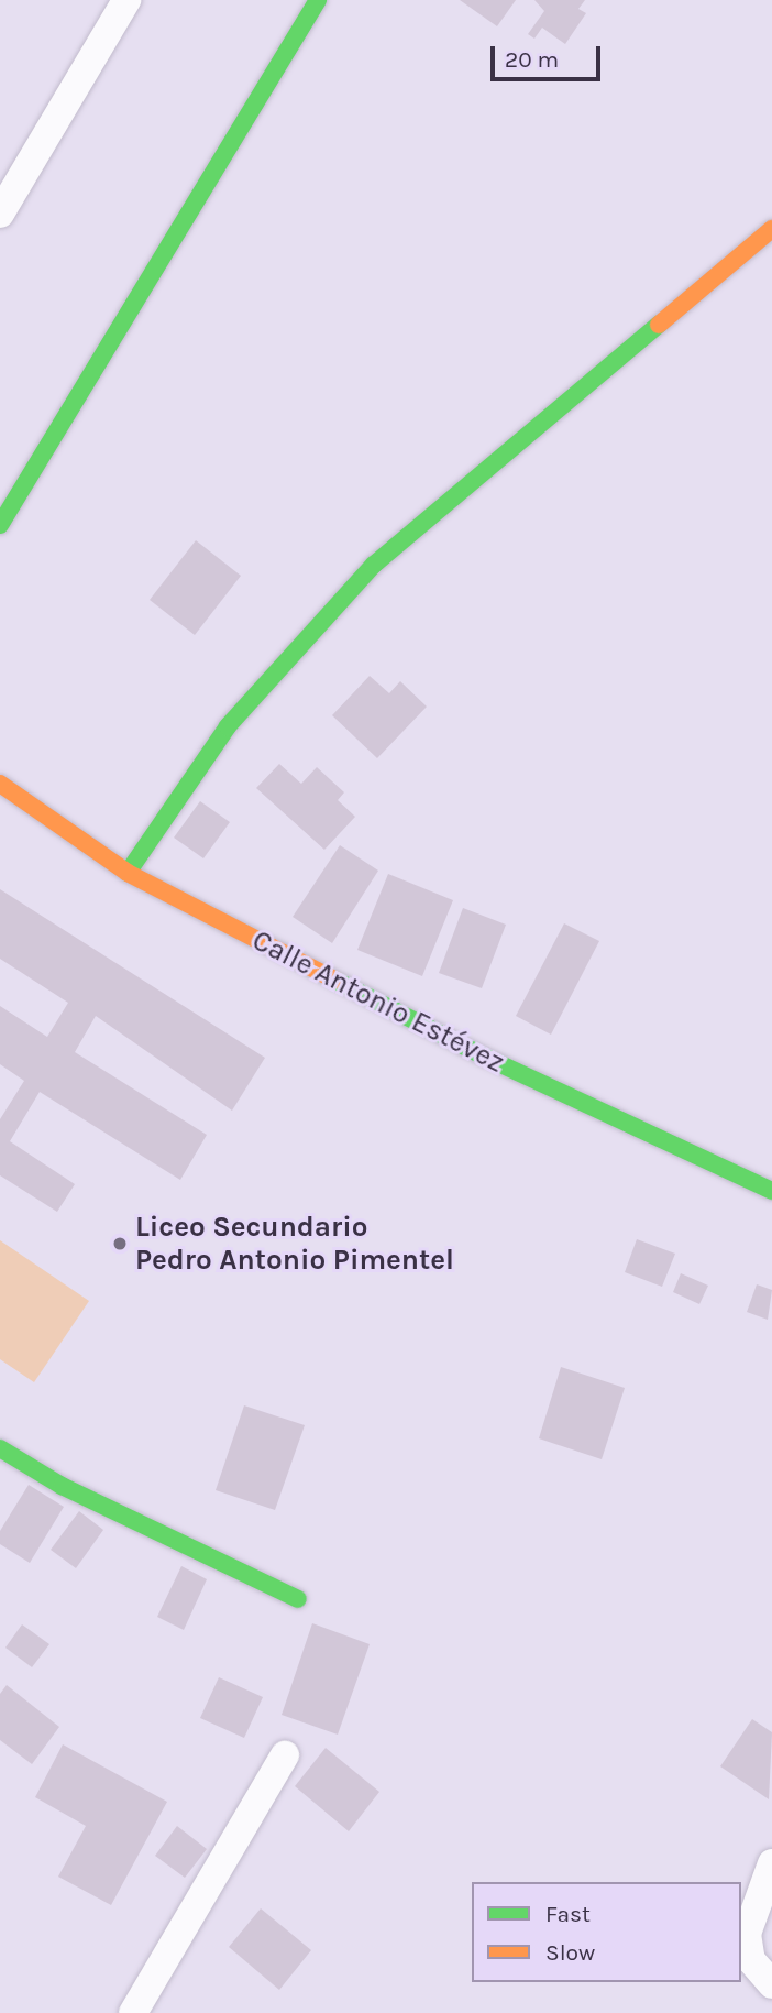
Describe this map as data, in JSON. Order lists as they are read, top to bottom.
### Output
{
  "streets": {
    "street": ["Calle Antonio Estévez"]
  },
  "places": ["Liceo Secundario Pedro Antonio Pimentel"],
  "legend": ["Fast", "Slow"],
  "scale_bar": "20 m"
}
